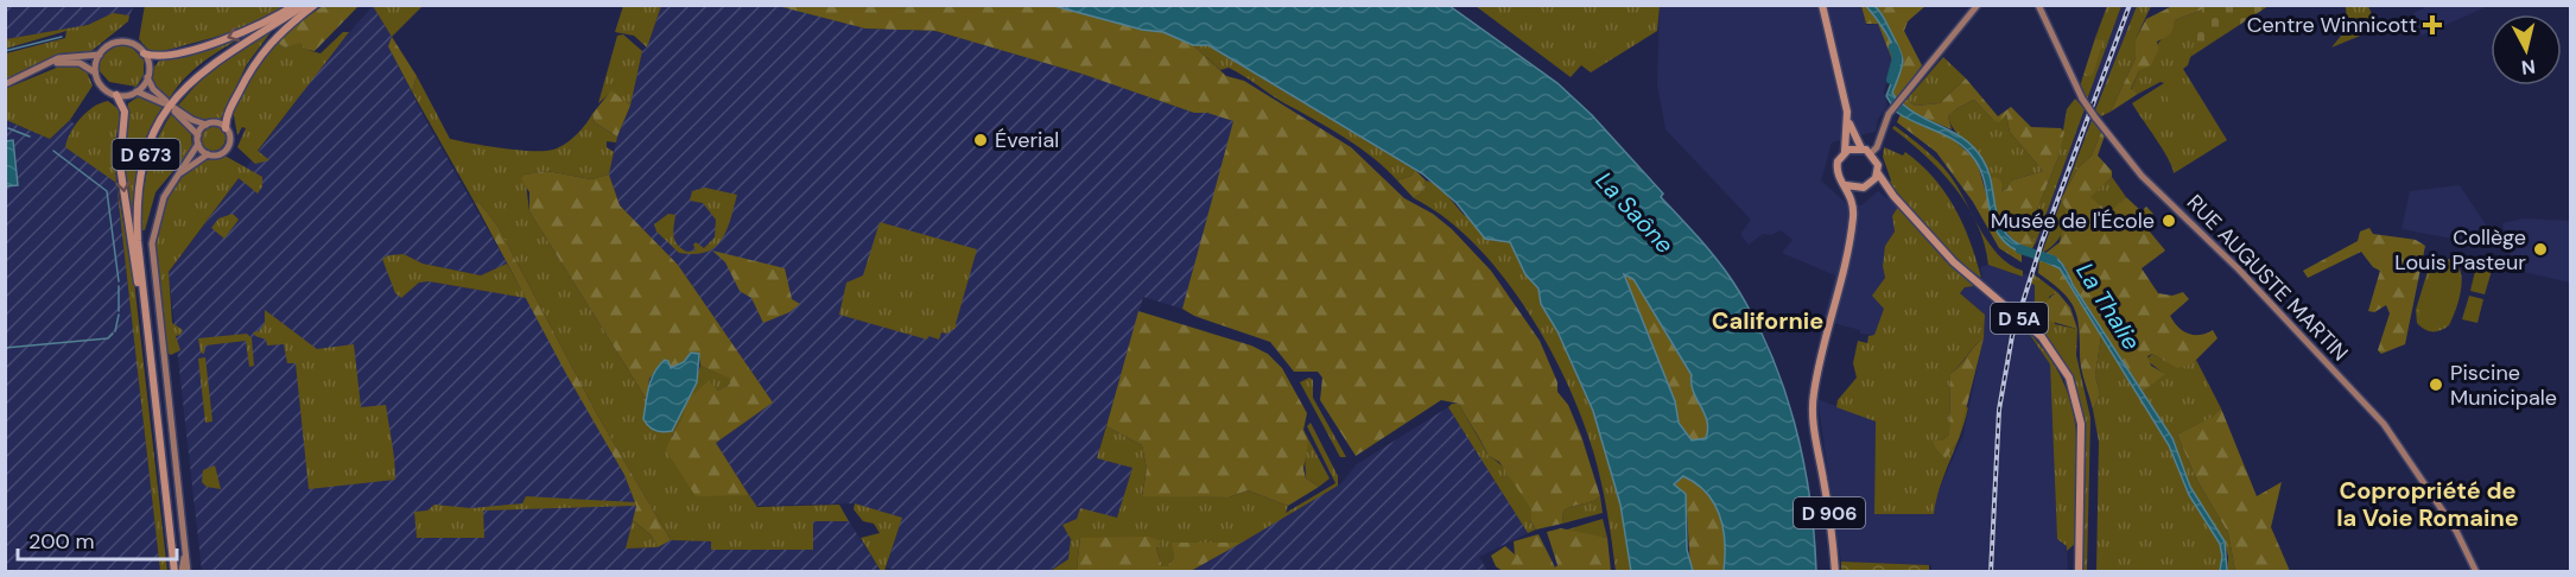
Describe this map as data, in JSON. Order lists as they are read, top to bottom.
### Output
{
  "streets": {
    "main road": [
      "D 673",
      "RUE AUGUSTE MARTIN",
      "D 5A",
      "D 906"
    ]
  },
  "crossings": [
    ["D 5A", "D 906"]
  ],
  "districts": ["Californie", "Copropriété de la Voie Romaine"],
  "water": ["La Saône", "La Thalie"],
  "places": {
    "health": ["Centre Winnicott"],
    "other": [
      "Éverial",
      "Musée de l'École",
      "Collège Louis Pasteur",
      "Piscine Municipale"
    ]
  },
  "scale_bar": "200 m",
  "north": "bottom"
}
